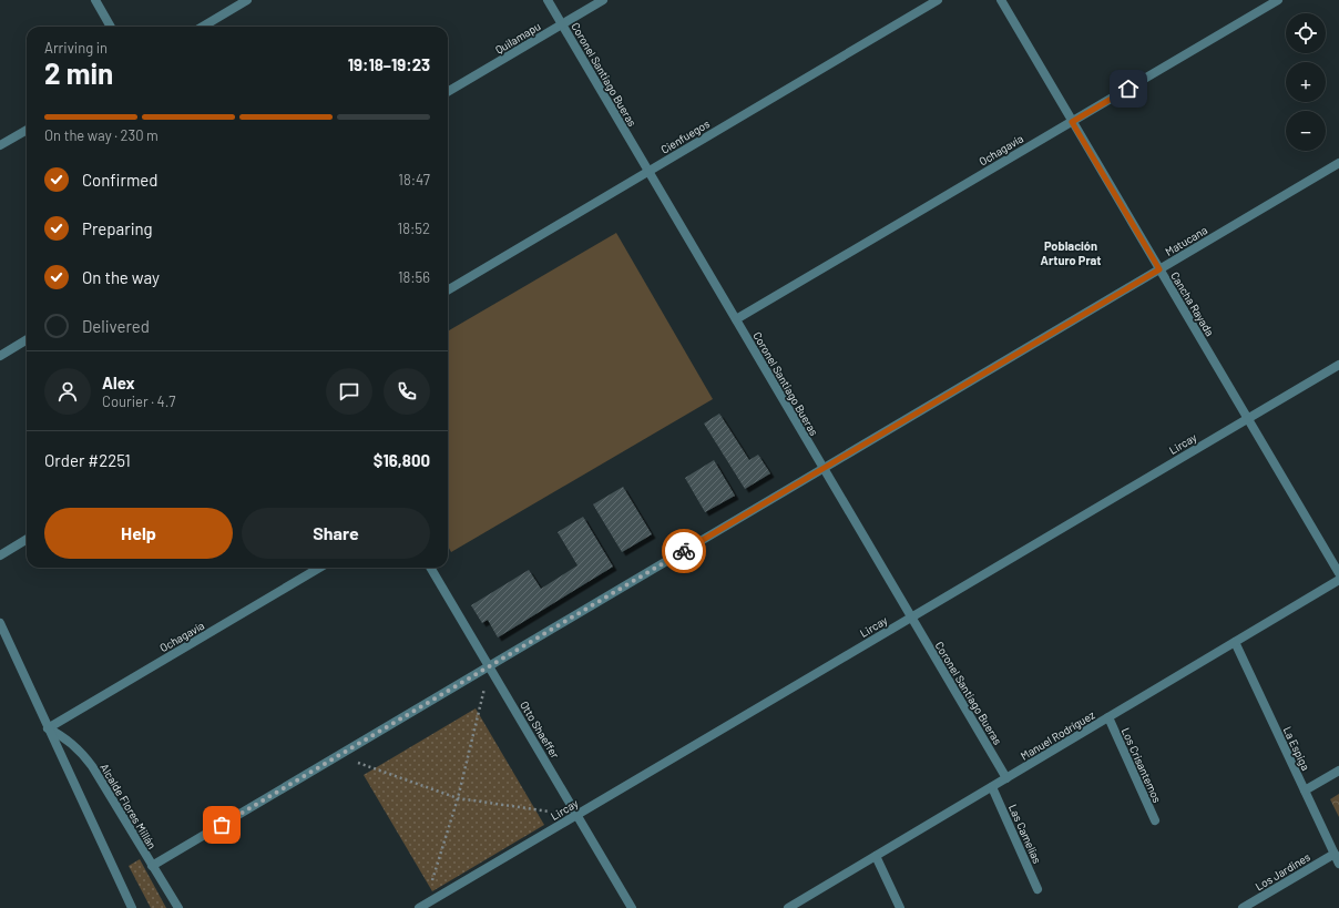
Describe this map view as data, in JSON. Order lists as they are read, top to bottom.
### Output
{
  "streets": {
    "street": [
      "Quilamapu",
      "Coronel Santiago Bueras",
      "Cienfuegos",
      "Ochagavía",
      "Matucana",
      "Cancha Rayada",
      "Lircay",
      "Otto Shaeffer",
      "Manuel Rodríguez",
      "La Espiga",
      "Los Crisantemos",
      "Alcalde Flores Millán",
      "Las Camelias",
      "Los Jardines"
    ]
  },
  "crossings": [
    ["Quilamapu", "Coronel Santiago Bueras"],
    ["Coronel Santiago Bueras", "Cienfuegos"],
    ["Coronel Santiago Bueras", "Ochagavía"],
    ["Coronel Santiago Bueras", "Matucana"],
    ["Coronel Santiago Bueras", "Lircay"],
    ["Coronel Santiago Bueras", "Manuel Rodríguez"],
    ["Ochagavía", "Cancha Rayada"],
    ["Ochagavía", "Alcalde Flores Millán"],
    ["Matucana", "Cancha Rayada"],
    ["Matucana", "Otto Shaeffer"],
    ["Matucana", "Alcalde Flores Millán"],
    ["Cancha Rayada", "Lircay"],
    ["Lircay", "Otto Shaeffer"],
    ["Manuel Rodríguez", "La Espiga"],
    ["Manuel Rodríguez", "Los Crisantemos"],
    ["Manuel Rodríguez", "Las Camelias"],
    ["La Espiga", "Los Jardines"]
  ],
  "districts": ["Población Arturo Prat"],
  "page": {
    "map_buttons": ["+", "−"],
    "heading": ["2 min", "Arriving in", "19:18–19:23"],
    "panel": [
      "Alex",
      "Courier · 4.7",
      "Order #2251",
      "$16,800"
    ],
    "bar": "On the way · 230 m",
    "list": [
      ["Confirmed", "18:47"],
      ["Preparing", "18:52"],
      ["On the way", "18:56"],
      "Delivered"
    ],
    "buttons": ["Help", "Share"]
  }
}
